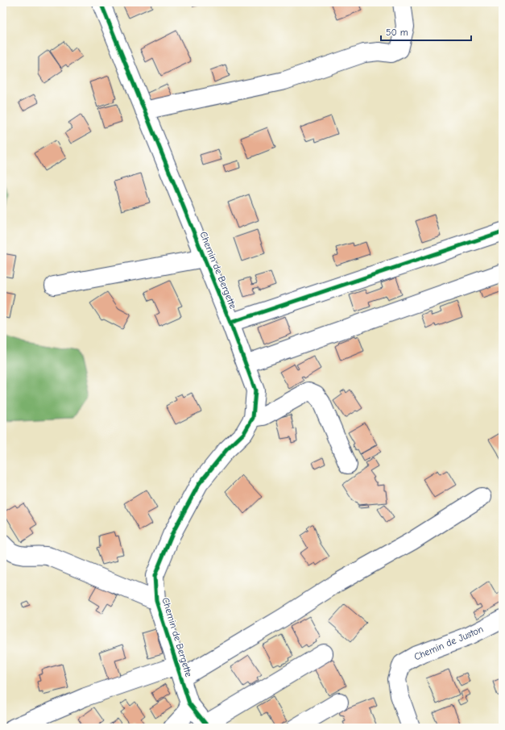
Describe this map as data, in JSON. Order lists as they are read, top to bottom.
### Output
{
  "streets": {
    "street": ["Chemin de Bergette", "Chemin de Juston"]
  },
  "scale_bar": "50 m"
}
